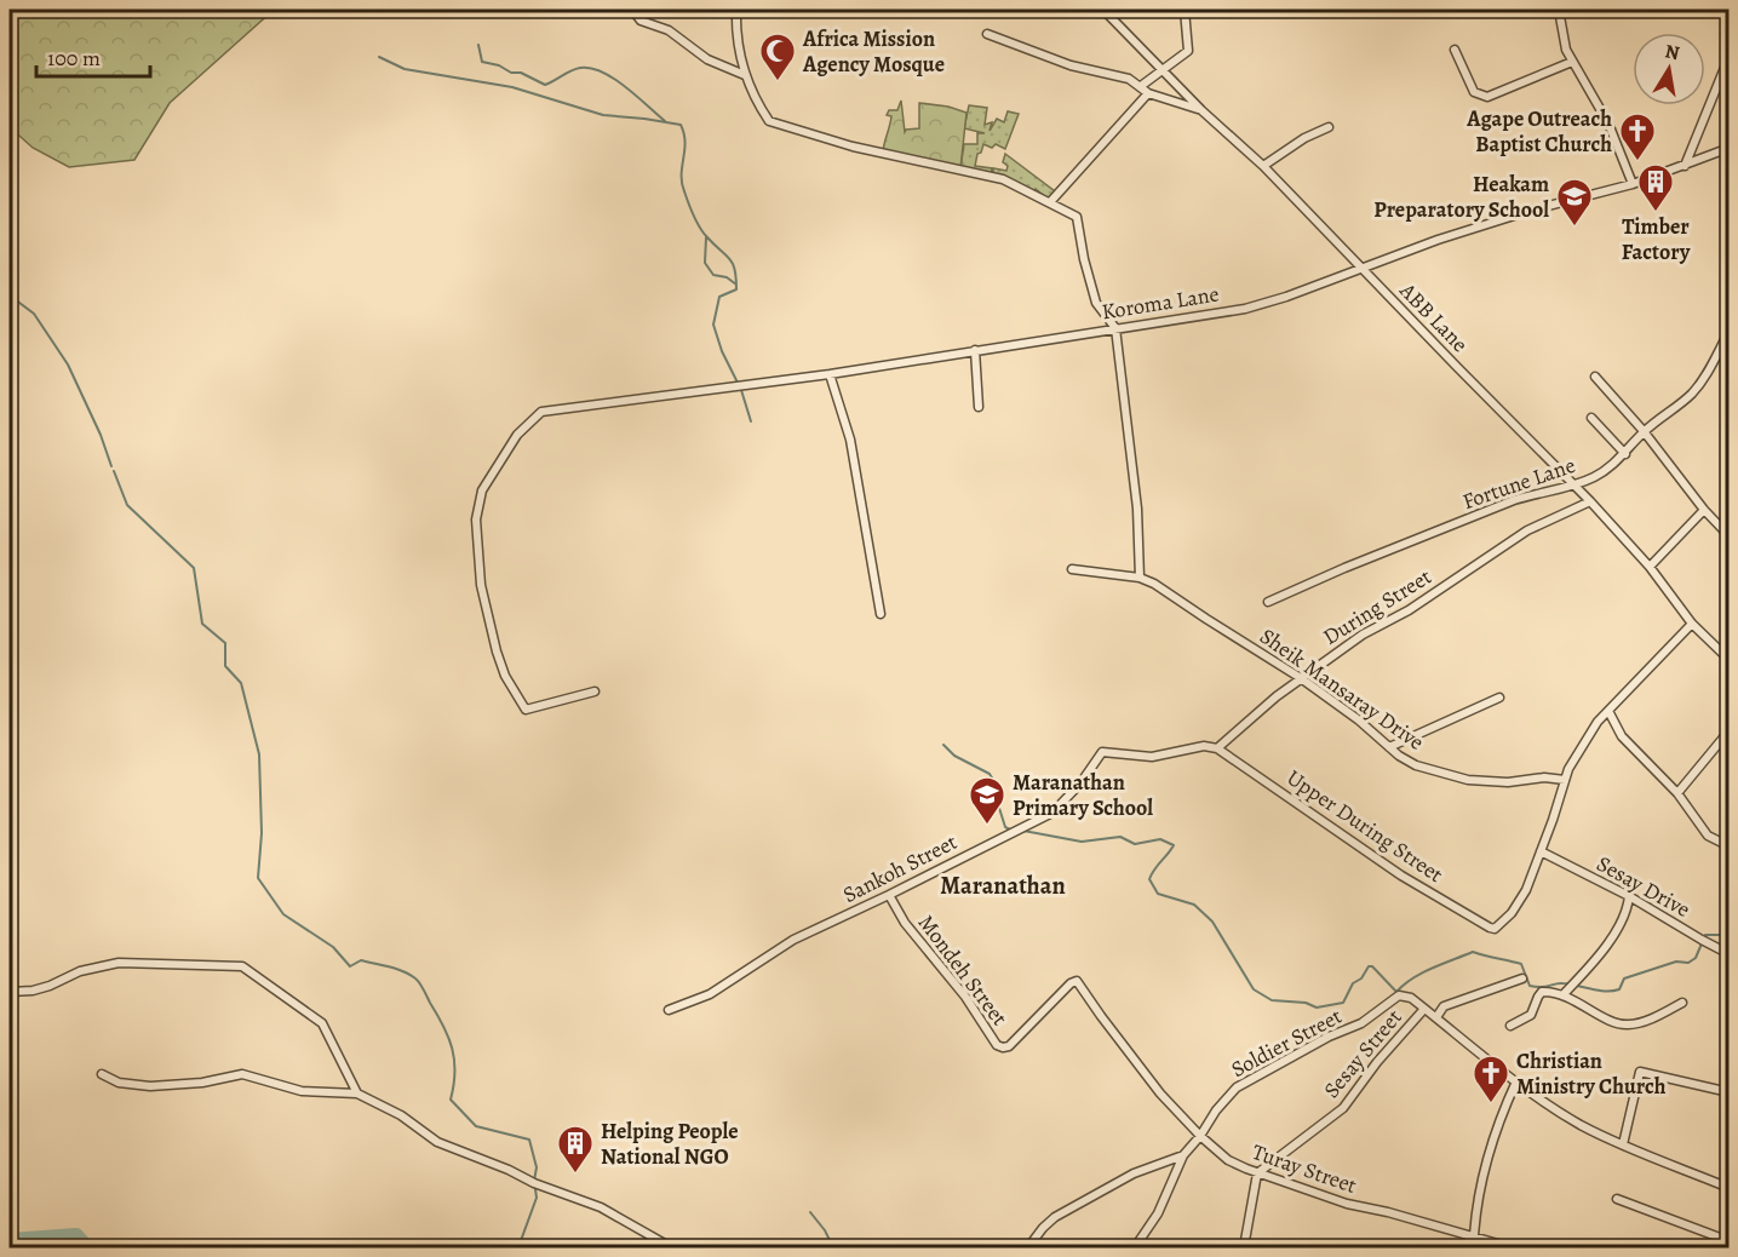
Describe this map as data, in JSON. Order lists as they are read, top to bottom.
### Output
{
  "streets": {
    "street": [
      "Koroma Lane",
      "ABB Lane",
      "Fortune Lane",
      "During Street",
      "Sheik Mansaray Drive",
      "Upper During Street",
      "Sankoh Street",
      "Sesay Drive",
      "Mondeh Street",
      "Soldier Street",
      "Sesay Street",
      "Turay Street"
    ]
  },
  "crossings": [
    ["Koroma Lane", "ABB Lane"],
    ["ABB Lane", "Fortune Lane"],
    ["ABB Lane", "During Street"],
    ["During Street", "Sheik Mansaray Drive"],
    ["During Street", "Upper During Street"],
    ["During Street", "Sankoh Street"],
    ["Upper During Street", "Sankoh Street"],
    ["Upper During Street", "Sesay Drive"],
    ["Sankoh Street", "Mondeh Street"],
    ["Mondeh Street", "Turay Street"],
    ["Soldier Street", "Sesay Street"],
    ["Soldier Street", "Turay Street"],
    ["Sesay Street", "Turay Street"]
  ],
  "districts": ["Maranathan"],
  "places": {
    "mosque": ["Africa Mission Agency Mosque"],
    "church": ["Agape Outreach Baptist Church", "Christian Ministry Church"],
    "building": ["Timber Factory", "Helping People National NGO"],
    "school or university": ["Heakam Preparatory School", "Maranathan Primary School"]
  },
  "scale_bar": "100 m",
  "north": "top"
}
